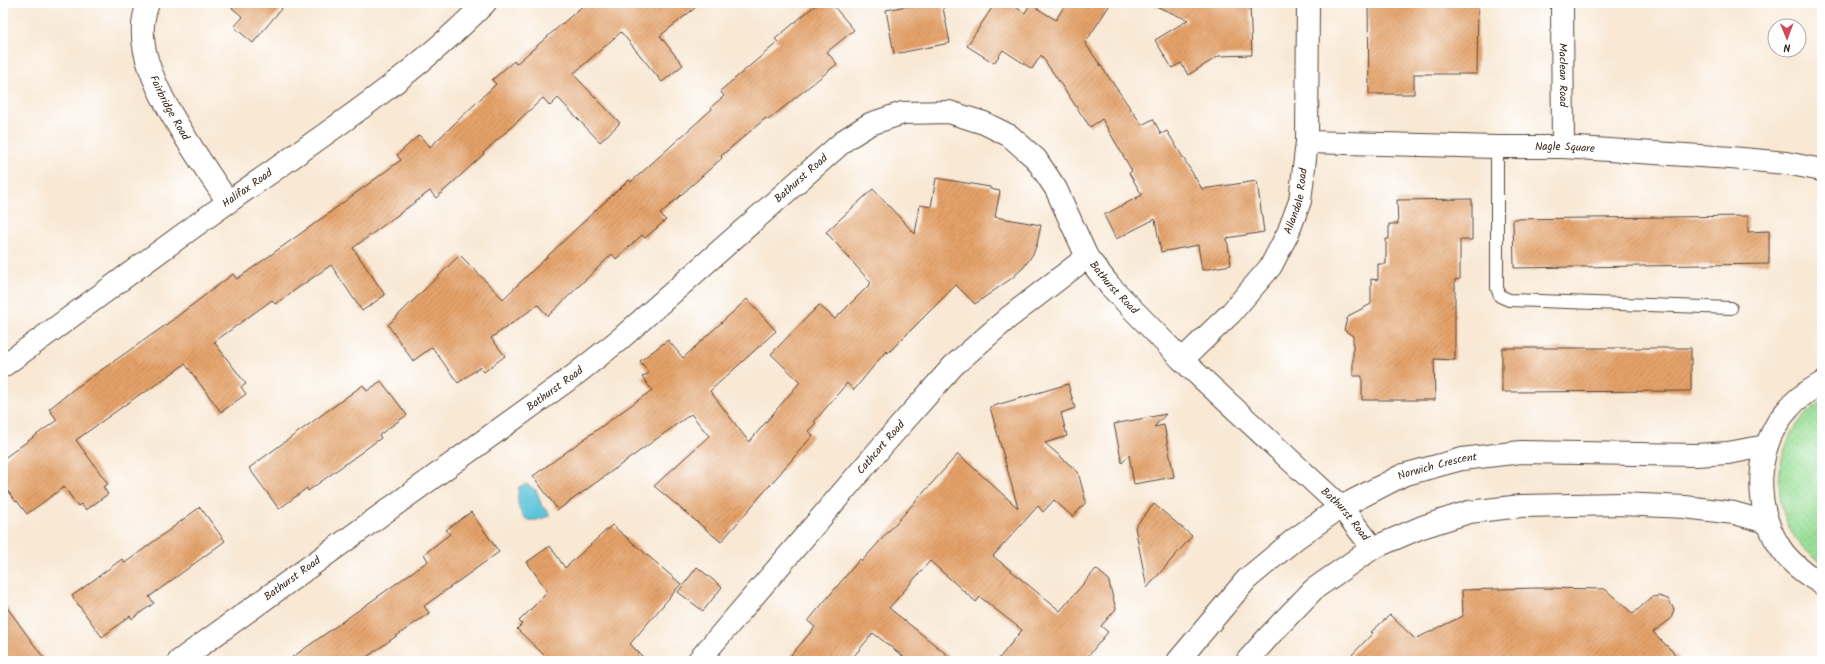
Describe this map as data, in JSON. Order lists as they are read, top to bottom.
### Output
{
  "streets": {
    "street": [
      "Maclean Road",
      "Fairbridge Road",
      "Nagle Square",
      "Bathurst Road",
      "Halifax Road",
      "Allandale Road",
      "Cathcart Road",
      "Norwich Crescent"
    ]
  },
  "crossings": [
    ["Maclean Road", "Nagle Square"],
    ["Fairbridge Road", "Halifax Road"],
    ["Nagle Square", "Allandale Road"],
    ["Bathurst Road", "Allandale Road"],
    ["Bathurst Road", "Cathcart Road"],
    ["Bathurst Road", "Norwich Crescent"]
  ],
  "north": "bottom"
}
